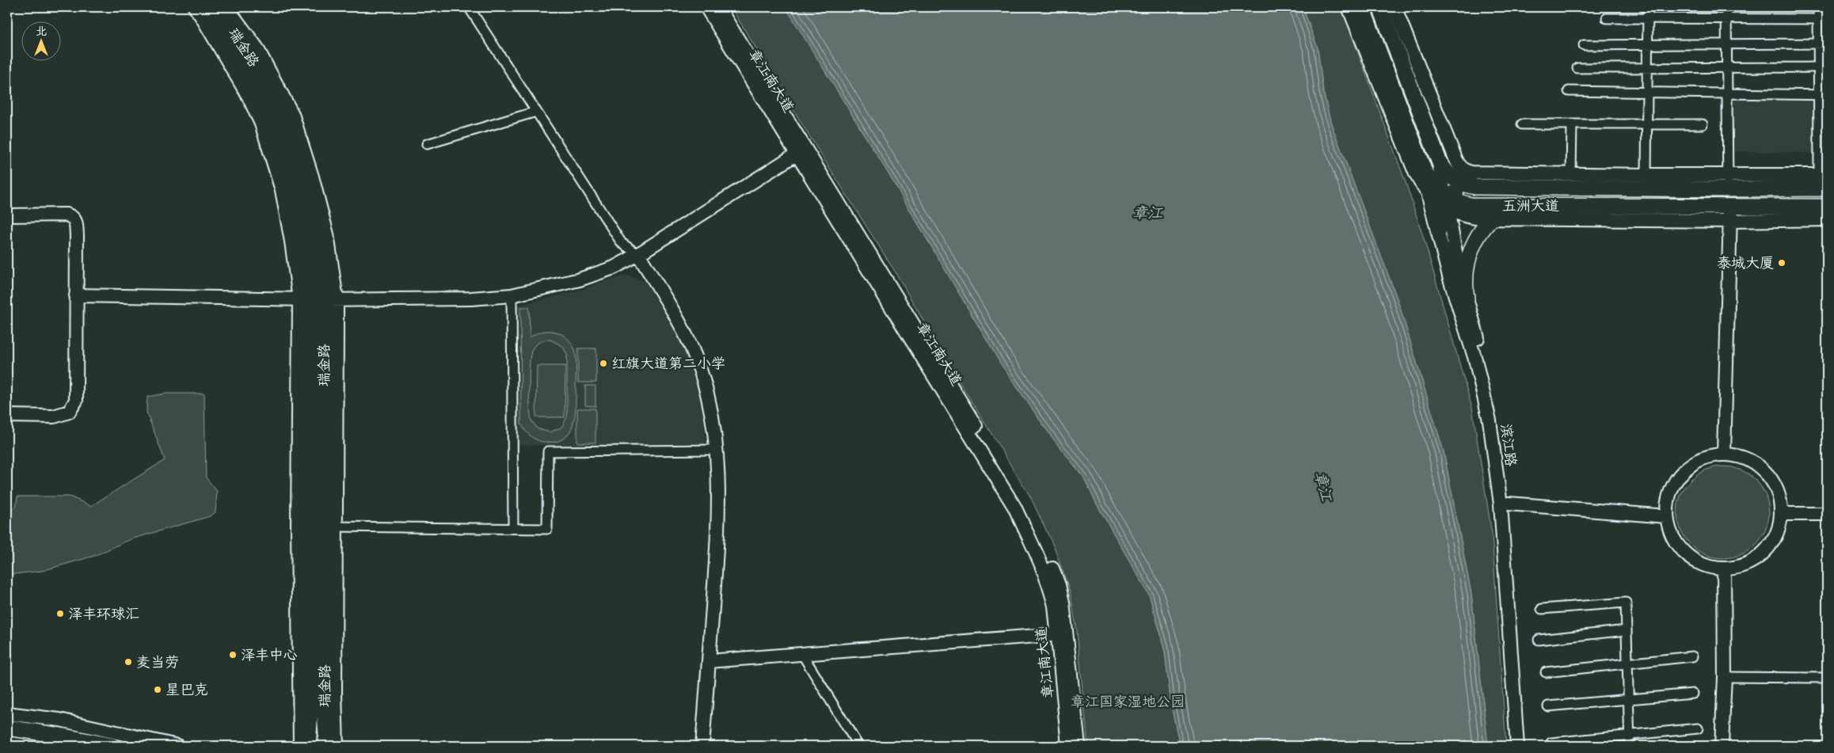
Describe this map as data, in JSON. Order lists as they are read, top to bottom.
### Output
{
  "streets": {
    "main road": ["瑞金路", "五洲大道"],
    "street": ["章江南大道", "滨江路"]
  },
  "crossings": [
    ["五洲大道", "滨江路"]
  ],
  "water": ["章江"],
  "parks": ["章江国家湿地公园"],
  "places": [
    "泰城大厦",
    "红旗大道第二小学",
    "泽丰环球汇",
    "泽丰中心",
    "麦当劳",
    "星巴克"
  ],
  "north": "top"
}
